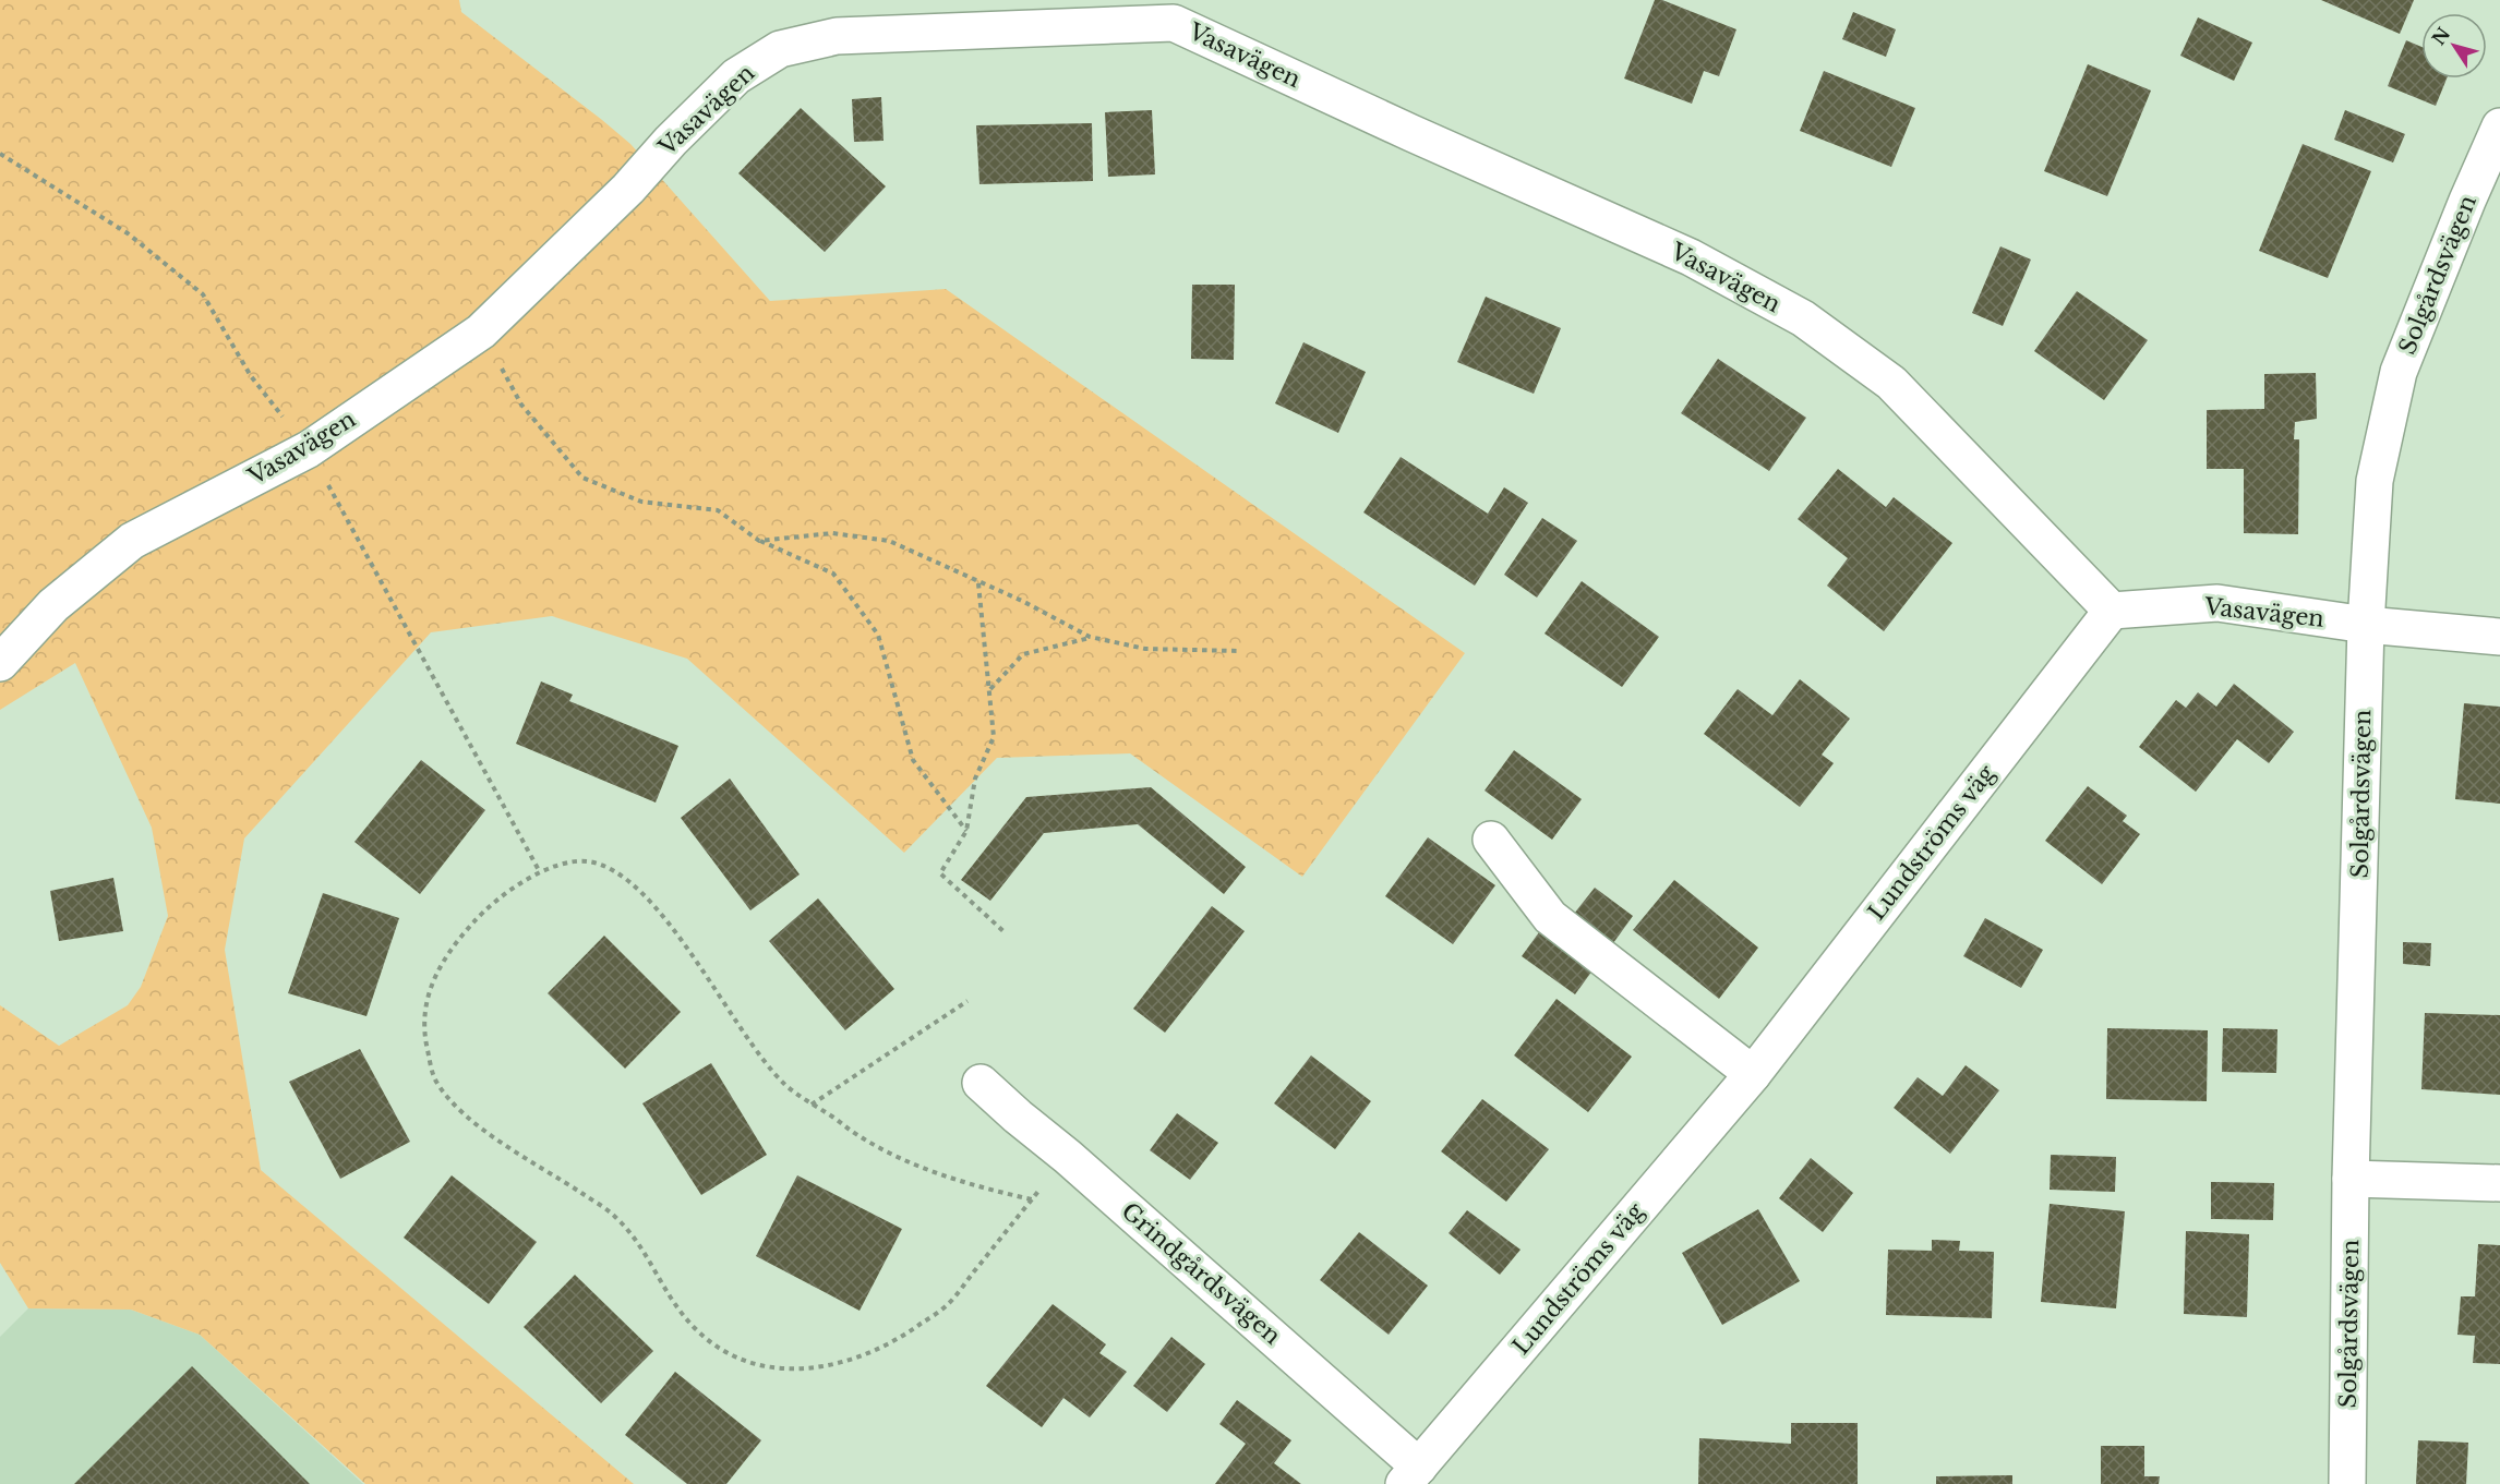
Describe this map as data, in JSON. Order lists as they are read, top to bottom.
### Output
{
  "streets": {
    "street": [
      "Vasavägen",
      "Solgårdsvägen",
      "Lundströms väg",
      "Grindgårdsvägen"
    ]
  },
  "crossings": [
    ["Vasavägen", "Solgårdsvägen"],
    ["Vasavägen", "Lundströms väg"],
    ["Lundströms väg", "Grindgårdsvägen"]
  ],
  "north": "top left"
}
